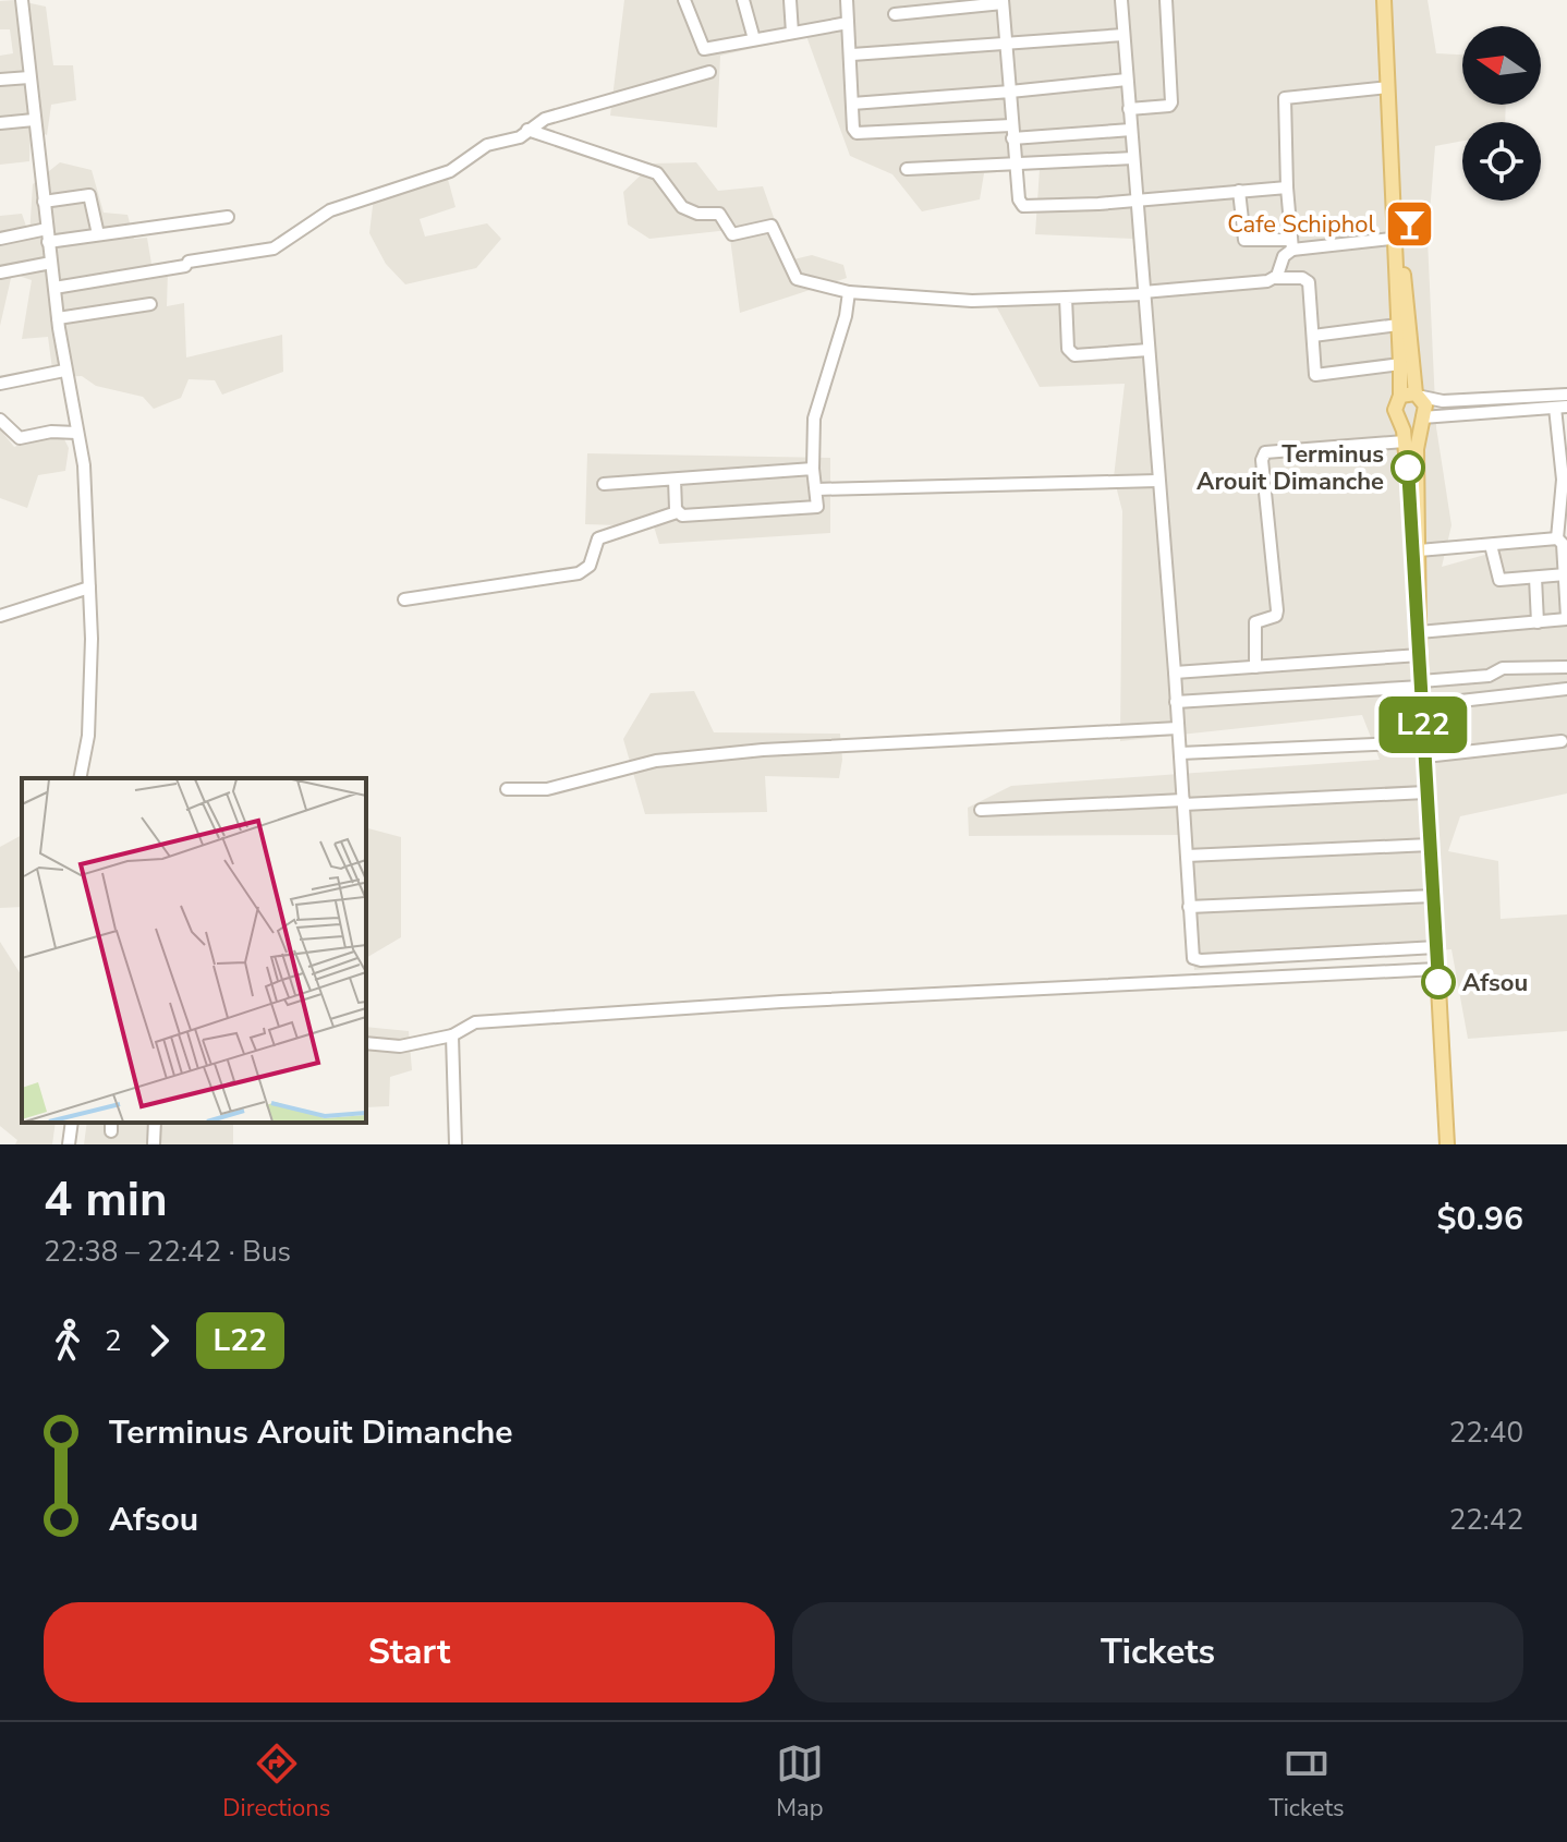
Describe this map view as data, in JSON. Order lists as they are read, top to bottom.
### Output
{
  "places": {
    "bar": ["Cafe Schiphol"],
    "other": ["Terminus Arouit Dimanche", "Afsou"]
  },
  "lines": ["bus line L22"],
  "north": "left",
  "page": {
    "on_map": "L22",
    "heading": ["4 min", "22:38 – 22:42 · Bus", "$0.96"],
    "legs": ["2", "L22"],
    "list": [
      {
        "name": "Terminus Arouit Dimanche",
        "value": "22:40"
      },
      {
        "name": "Afsou",
        "value": "22:42"
      }
    ],
    "buttons": ["Start", "Tickets"],
    "tabs": ["Directions", "Map", "Tickets"]
  }
}
